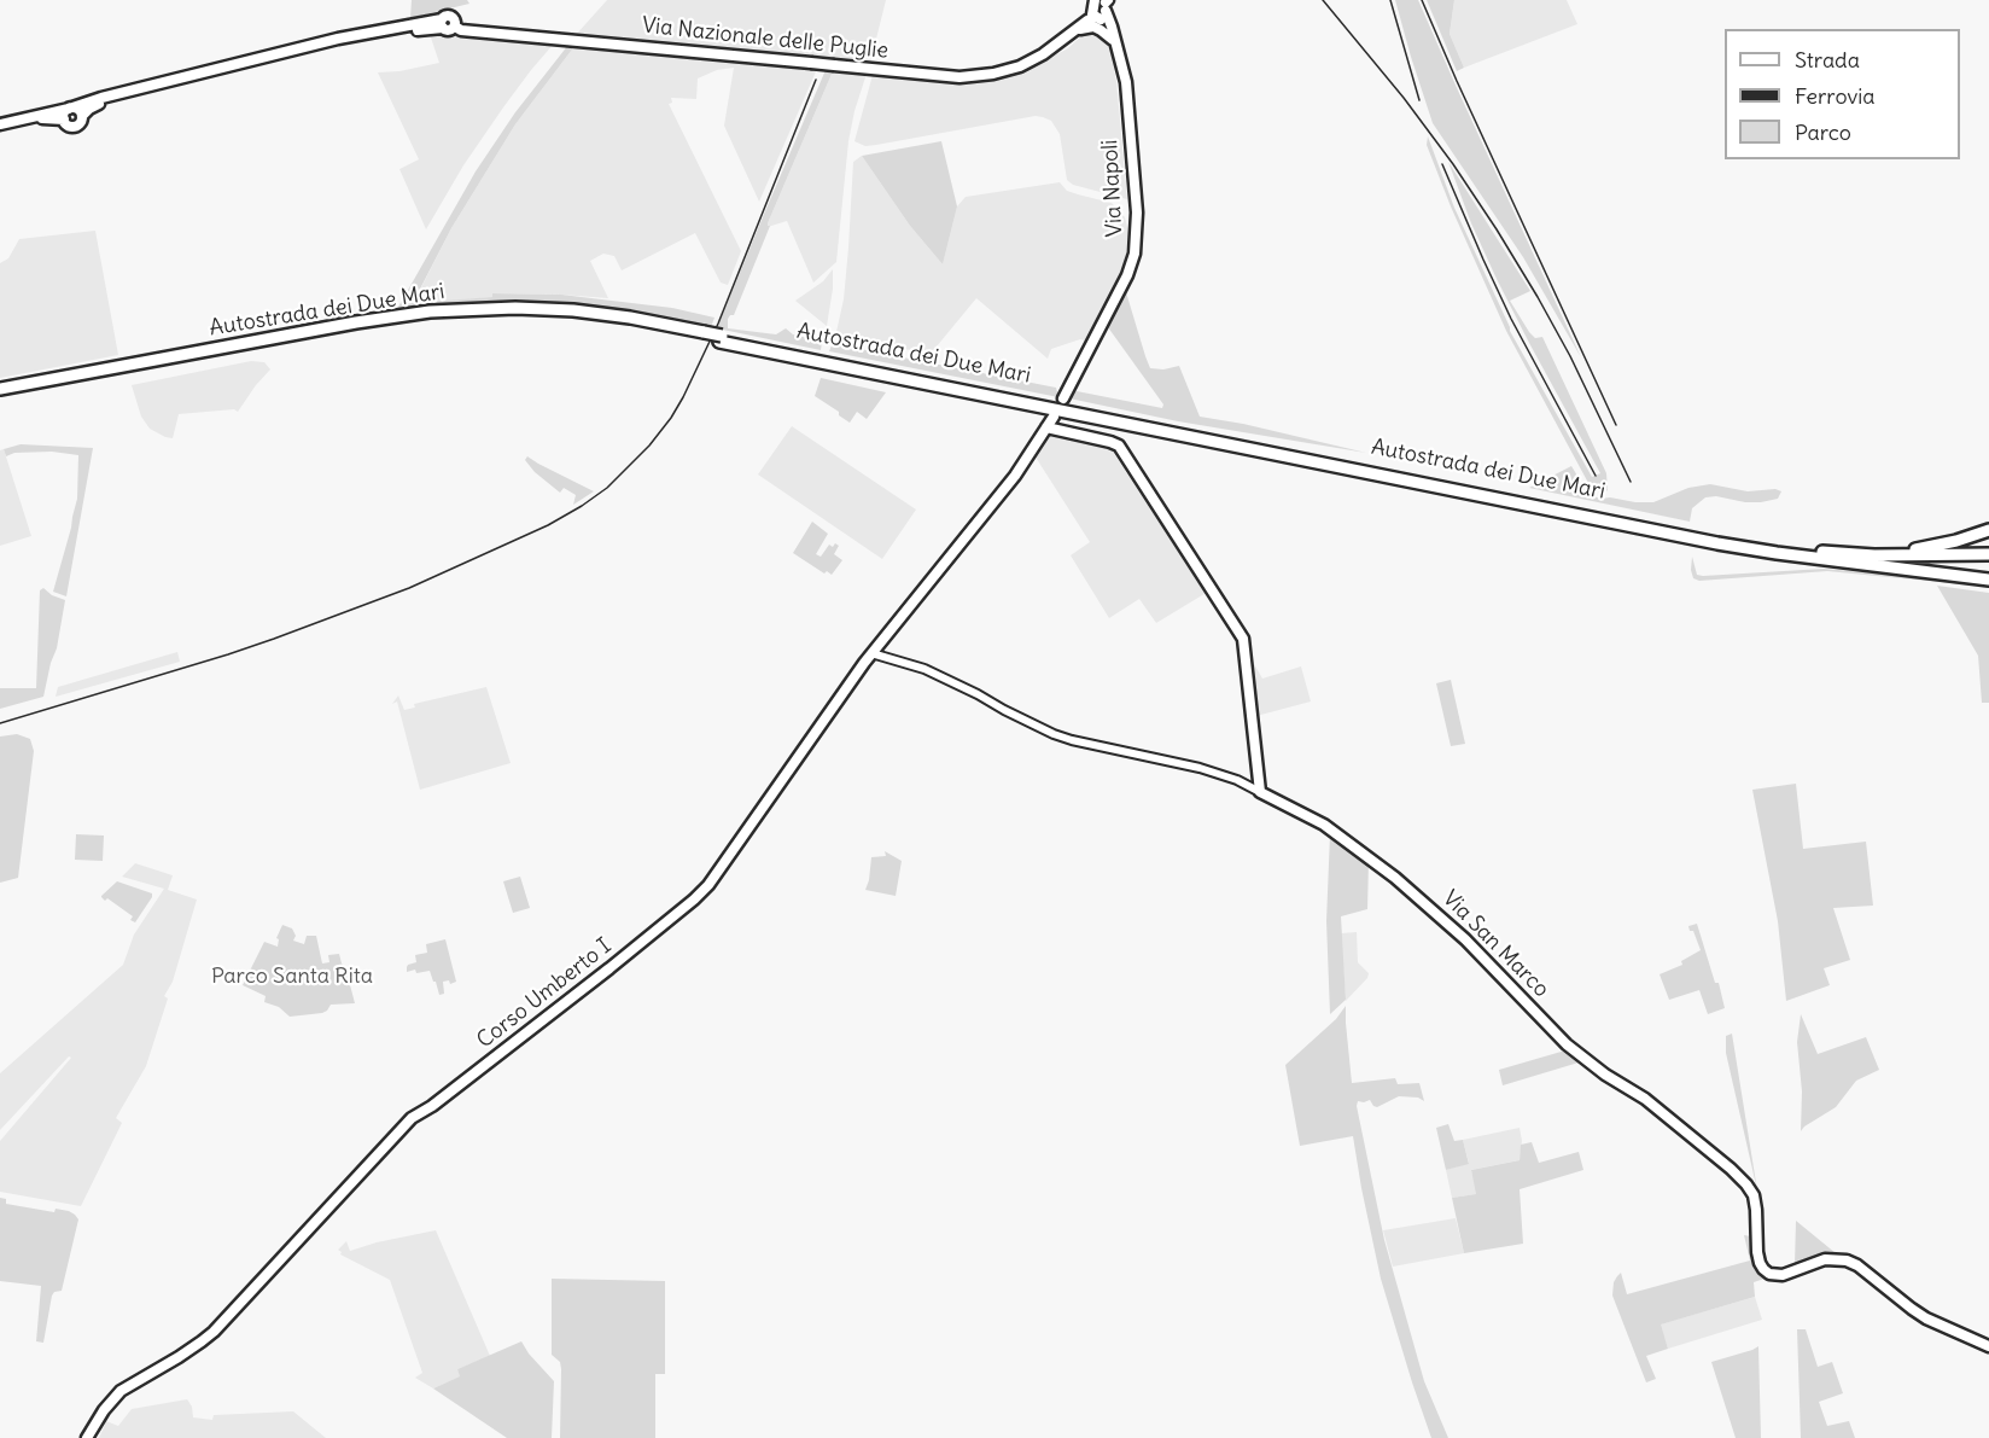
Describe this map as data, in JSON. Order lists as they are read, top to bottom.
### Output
{
  "streets": {
    "highway": ["Autostrada dei Due Mari"],
    "main road": [
      "Via Nazionale delle Puglie",
      "Via Napoli",
      "Via San Marco",
      "Corso Umberto I"
    ]
  },
  "crossings": [
    ["Via Nazionale delle Puglie", "Via Napoli"],
    ["Via San Marco", "Corso Umberto I"]
  ],
  "parks": ["Parco Santa Rita"],
  "legend": ["Strada", "Ferrovia", "Parco"]
}
